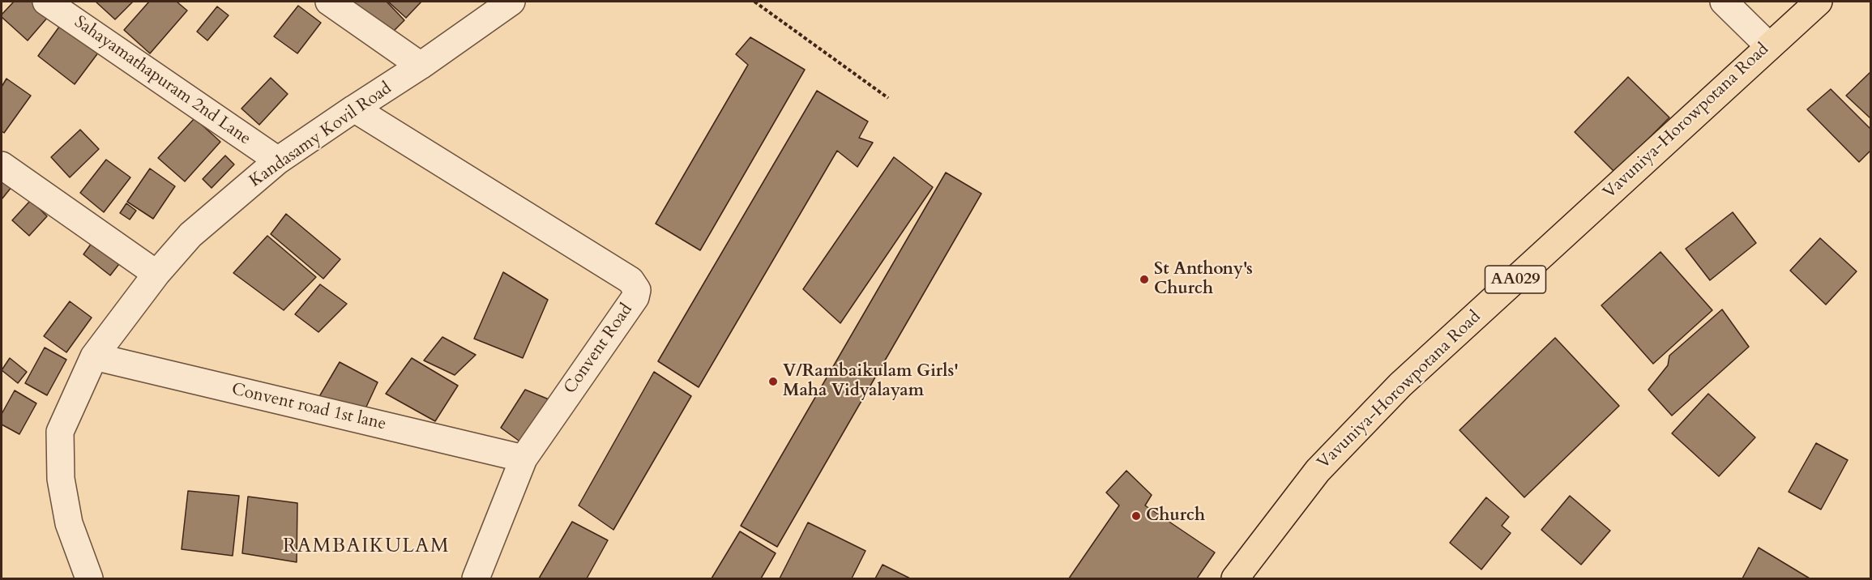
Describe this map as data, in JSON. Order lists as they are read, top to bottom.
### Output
{
  "streets": {
    "highway": ["Vavuniya-Horowpotana Road", "AA029"],
    "street": [
      "Sahayamathapuram 2nd Lane",
      "Kandasamy Kovil Road",
      "Convent Road",
      "Convent road 1st lane"
    ]
  },
  "crossings": [
    ["Sahayamathapuram 2nd Lane", "Kandasamy Kovil Road"],
    ["Kandasamy Kovil Road", "Convent Road"],
    ["Kandasamy Kovil Road", "Convent road 1st lane"],
    ["Convent Road", "Convent road 1st lane"]
  ],
  "districts": ["RAMBAIKULAM"],
  "places": ["St Anthony's Church", "V/Rambaikulam Girls' Maha Vidyalayam", "Church"]
}
